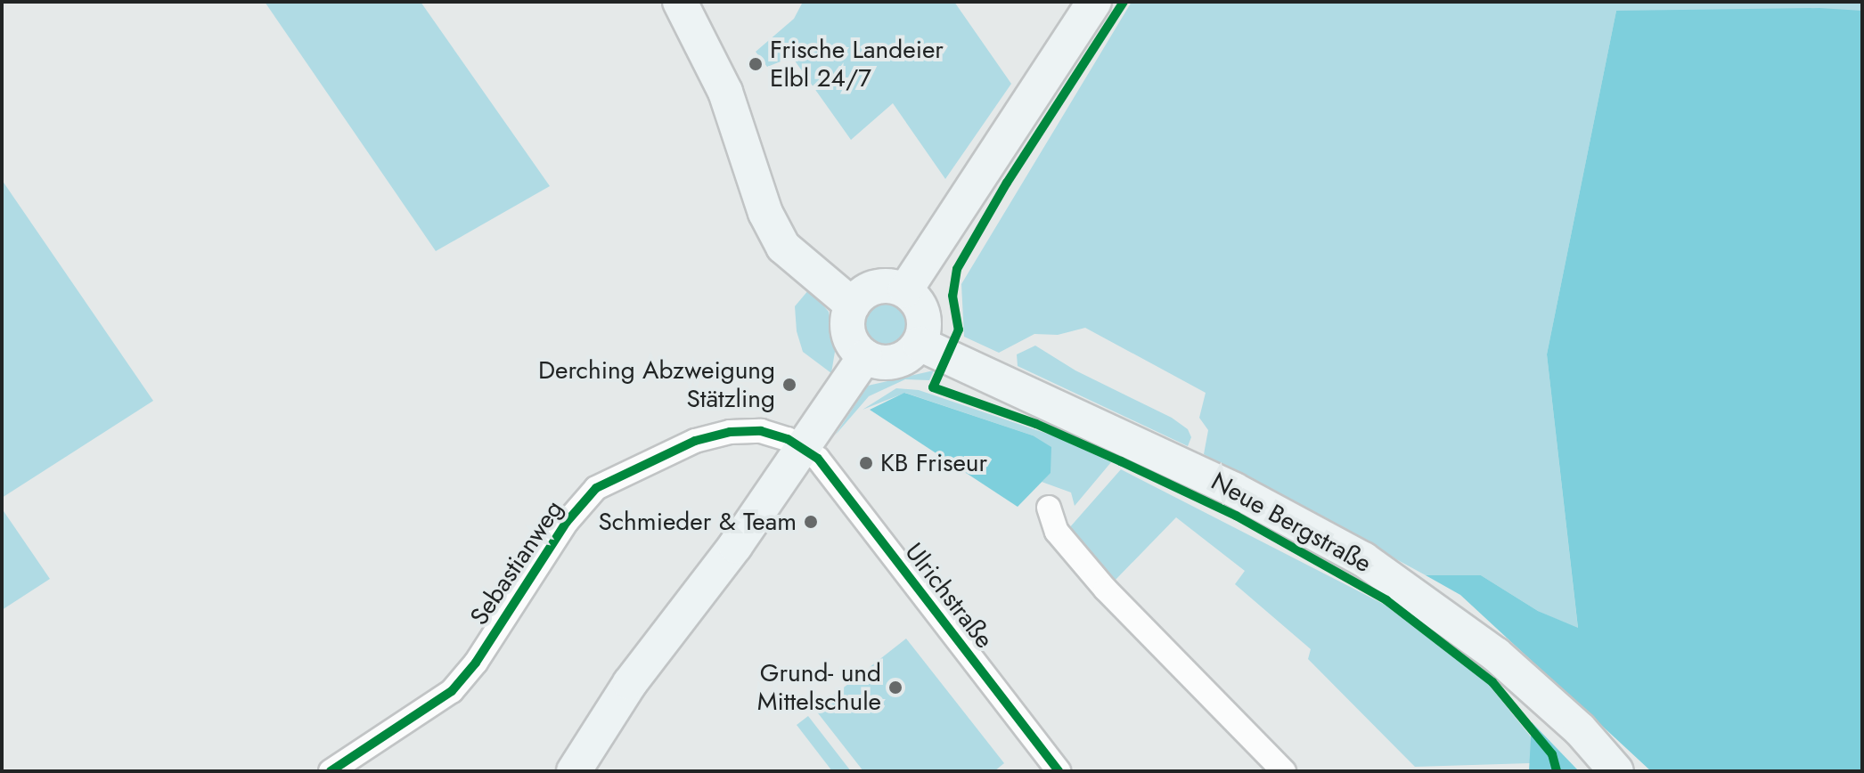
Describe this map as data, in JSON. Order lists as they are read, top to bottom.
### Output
{
  "streets": {
    "main road": ["Neue Bergstraße"],
    "street": ["Sebastianweg", "Ulrichstraße"]
  },
  "crossings": [
    ["Sebastianweg", "Ulrichstraße"]
  ],
  "places": [
    "Frische Landeier Elbl 24/7",
    "Derching Abzweigung Stätzling",
    "KB Friseur",
    "Schmieder & Team",
    "Grund- und Mittelschule"
  ]
}
